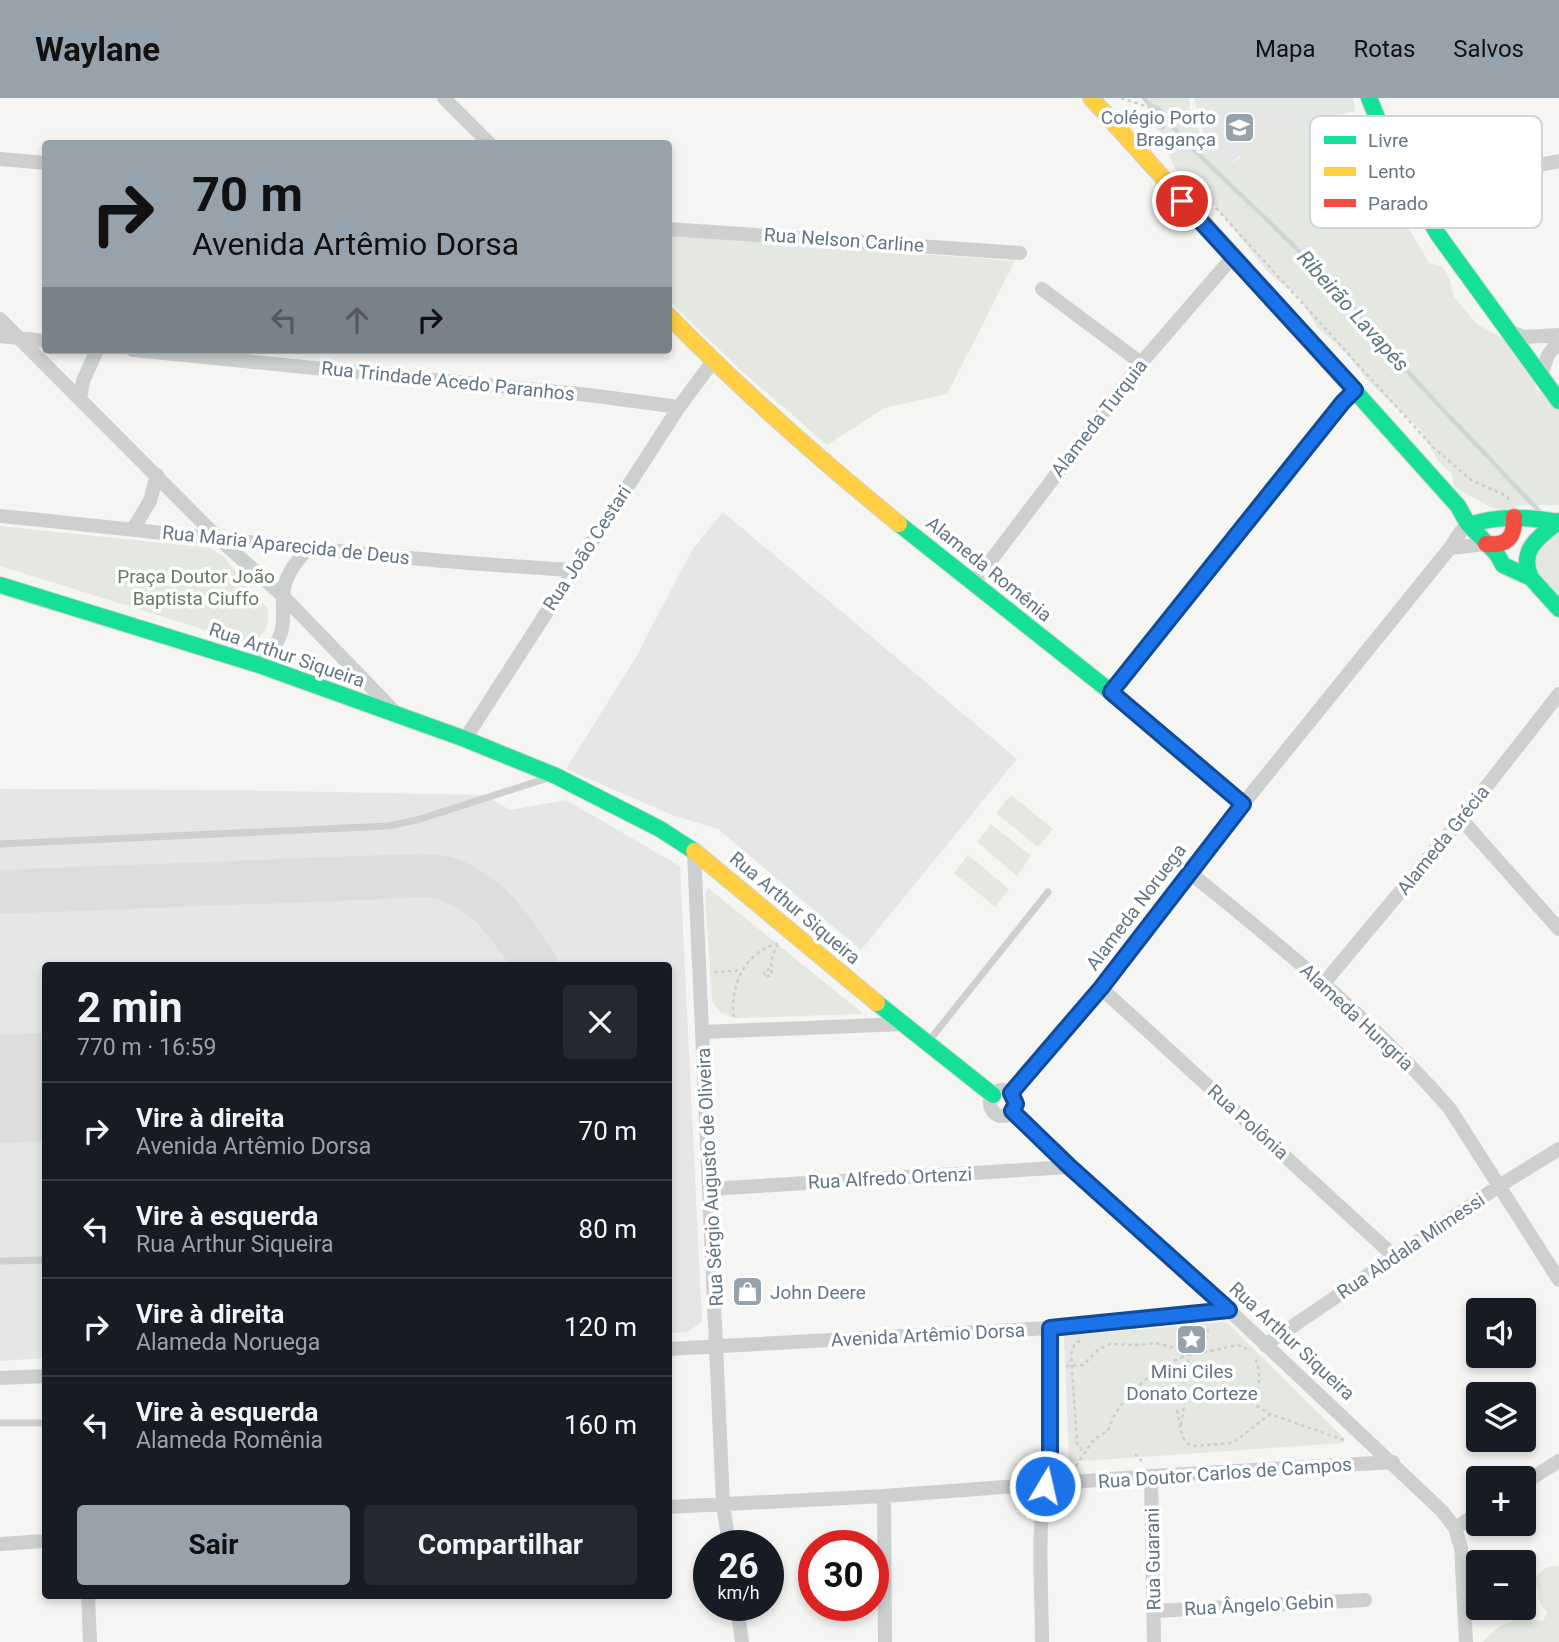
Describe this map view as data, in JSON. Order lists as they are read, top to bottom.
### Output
{
  "streets": {
    "street": [
      "Rua Nelson Carline",
      "Rua Trindade Acedo Paranhos",
      "Alameda Turquia",
      "Rua Maria Aparecida de Deus",
      "Rua João Cestari",
      "Alameda Romênia",
      "Rua Arthur Siqueira",
      "Alameda Grécia",
      "Alameda Noruega",
      "Alameda Hungria",
      "Rua Polônia",
      "Rua Sérgio Augusto de Oliveira",
      "Rua Alfredo Ortenzi",
      "Rua Abdala Mimessi",
      "Avenida Artêmio Dorsa",
      "Rua Doutor Carlos de Campos",
      "Rua Guarani",
      "Rua Ângelo Gebin"
    ]
  },
  "crossings": [
    ["Rua Trindade Acedo Paranhos", "Rua João Cestari"],
    ["Alameda Turquia", "Alameda Romênia"],
    ["Rua Maria Aparecida de Deus", "Rua João Cestari"],
    ["Rua João Cestari", "Alameda Romênia"],
    ["Rua João Cestari", "Rua Arthur Siqueira"],
    ["Alameda Romênia", "Alameda Noruega"],
    ["Rua Arthur Siqueira", "Alameda Noruega"],
    ["Rua Arthur Siqueira", "Rua Sérgio Augusto de Oliveira"],
    ["Rua Arthur Siqueira", "Rua Alfredo Ortenzi"],
    ["Rua Arthur Siqueira", "Rua Abdala Mimessi"],
    ["Rua Arthur Siqueira", "Avenida Artêmio Dorsa"],
    ["Rua Arthur Siqueira", "Rua Doutor Carlos de Campos"],
    ["Alameda Grécia", "Alameda Hungria"],
    ["Alameda Noruega", "Alameda Hungria"],
    ["Alameda Noruega", "Rua Polônia"],
    ["Alameda Hungria", "Rua Abdala Mimessi"],
    ["Rua Polônia", "Rua Abdala Mimessi"],
    ["Rua Sérgio Augusto de Oliveira", "Rua Alfredo Ortenzi"],
    ["Rua Sérgio Augusto de Oliveira", "Avenida Artêmio Dorsa"],
    ["Rua Sérgio Augusto de Oliveira", "Rua Doutor Carlos de Campos"],
    ["Rua Doutor Carlos de Campos", "Rua Guarani"],
    ["Rua Guarani", "Rua Ângelo Gebin"]
  ],
  "water": ["Ribeirão Lavapés"],
  "parks": ["Praça Doutor João Baptista Ciuffo"],
  "places": {
    "school or university": ["Colégio Porto Bragança"],
    "shop": ["John Deere"],
    "place": ["Mini Ciles Donato Corteze"]
  },
  "legend": ["Livre", "Lento", "Parado"],
  "page": {
    "header": "Waylane",
    "nav": ["Mapa", "Rotas", "Salvos"],
    "turn": ["70 m", "Avenida Artêmio Dorsa"],
    "heading": ["2 min", "770 m · 16:59"],
    "list": [
      {
        "name": "Vire à direita",
        "note": "Avenida Artêmio Dorsa",
        "value": "70 m"
      },
      {
        "name": "Vire à esquerda",
        "note": "Rua Arthur Siqueira",
        "value": "80 m"
      },
      {
        "name": "Vire à direita",
        "note": "Alameda Noruega",
        "value": "120 m"
      },
      {
        "name": "Vire à esquerda",
        "note": "Alameda Romênia",
        "value": "160 m"
      }
    ],
    "map_buttons": ["+", "−"],
    "buttons": ["Sair", "Compartilhar"],
    "speed": "26 km/h",
    "limit": "30"
  }
}
